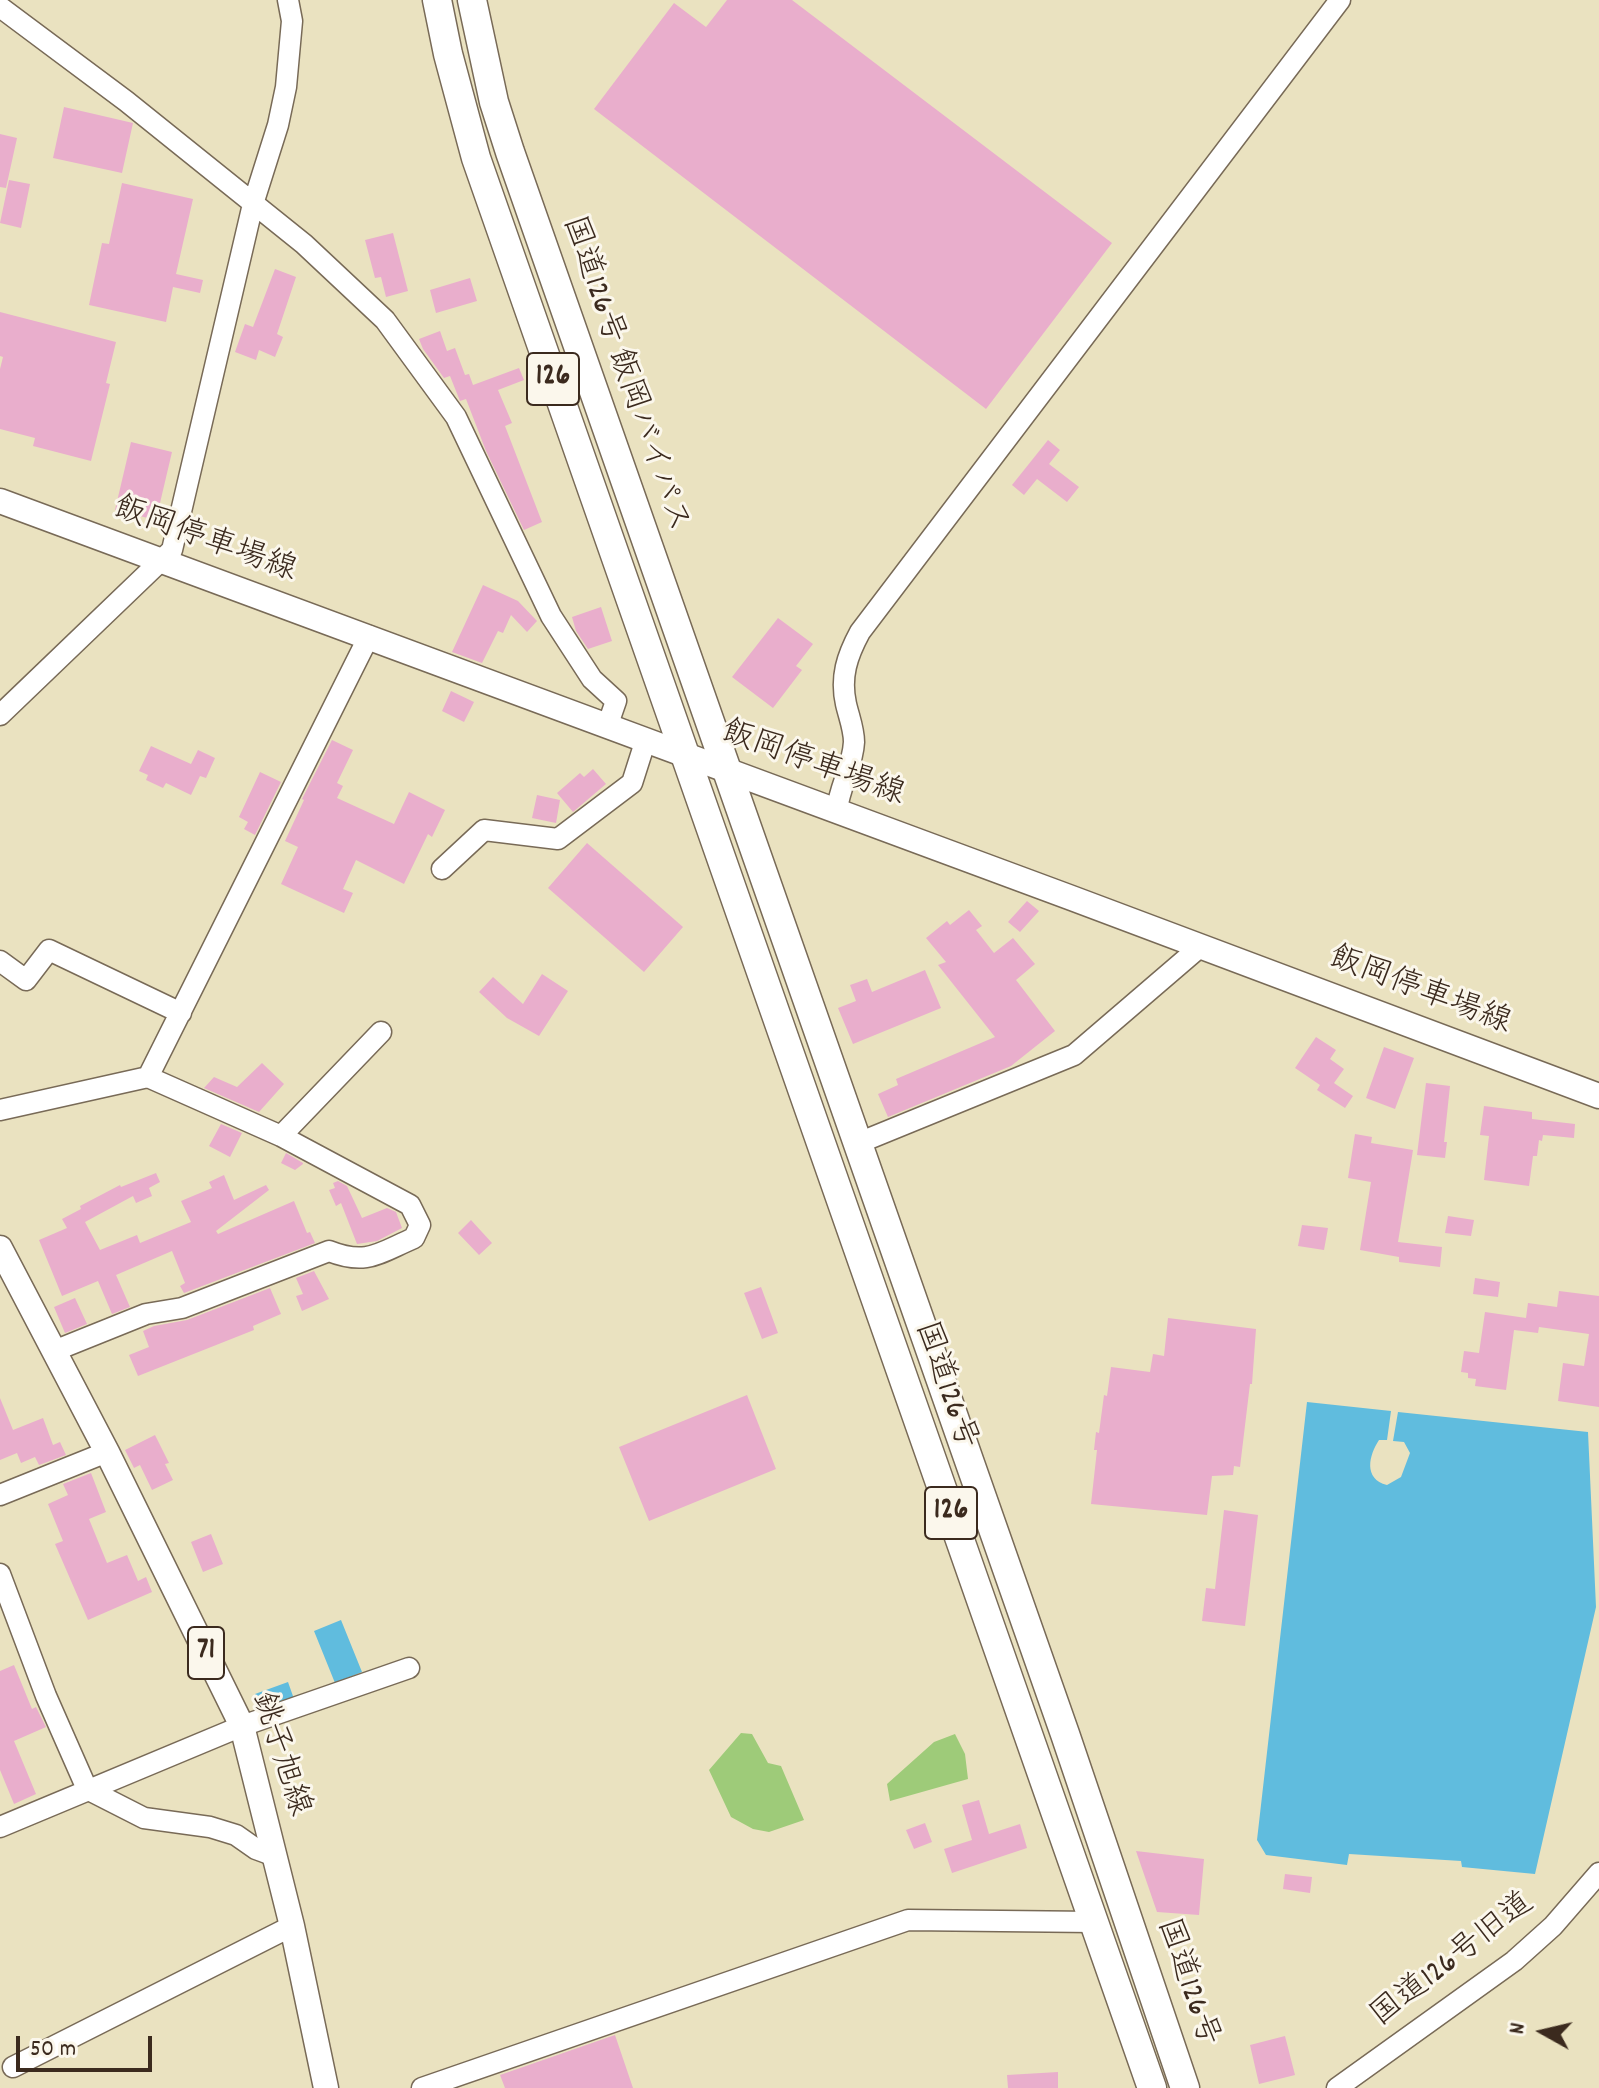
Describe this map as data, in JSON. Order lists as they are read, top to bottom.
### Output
{
  "streets": {
    "highway": ["国道126号 飯岡バイパス", "126", "国道126号"],
    "main road": ["飯岡停車場線", "71", "銚子旭線"],
    "street": ["国道126号旧道"]
  },
  "crossings": [
    ["国道126号 飯岡バイパス", "飯岡停車場線"],
    ["国道126号 飯岡バイパス", "国道126号"],
    ["飯岡停車場線", "国道126号"]
  ],
  "scale_bar": "50 m",
  "north": "left"
}
